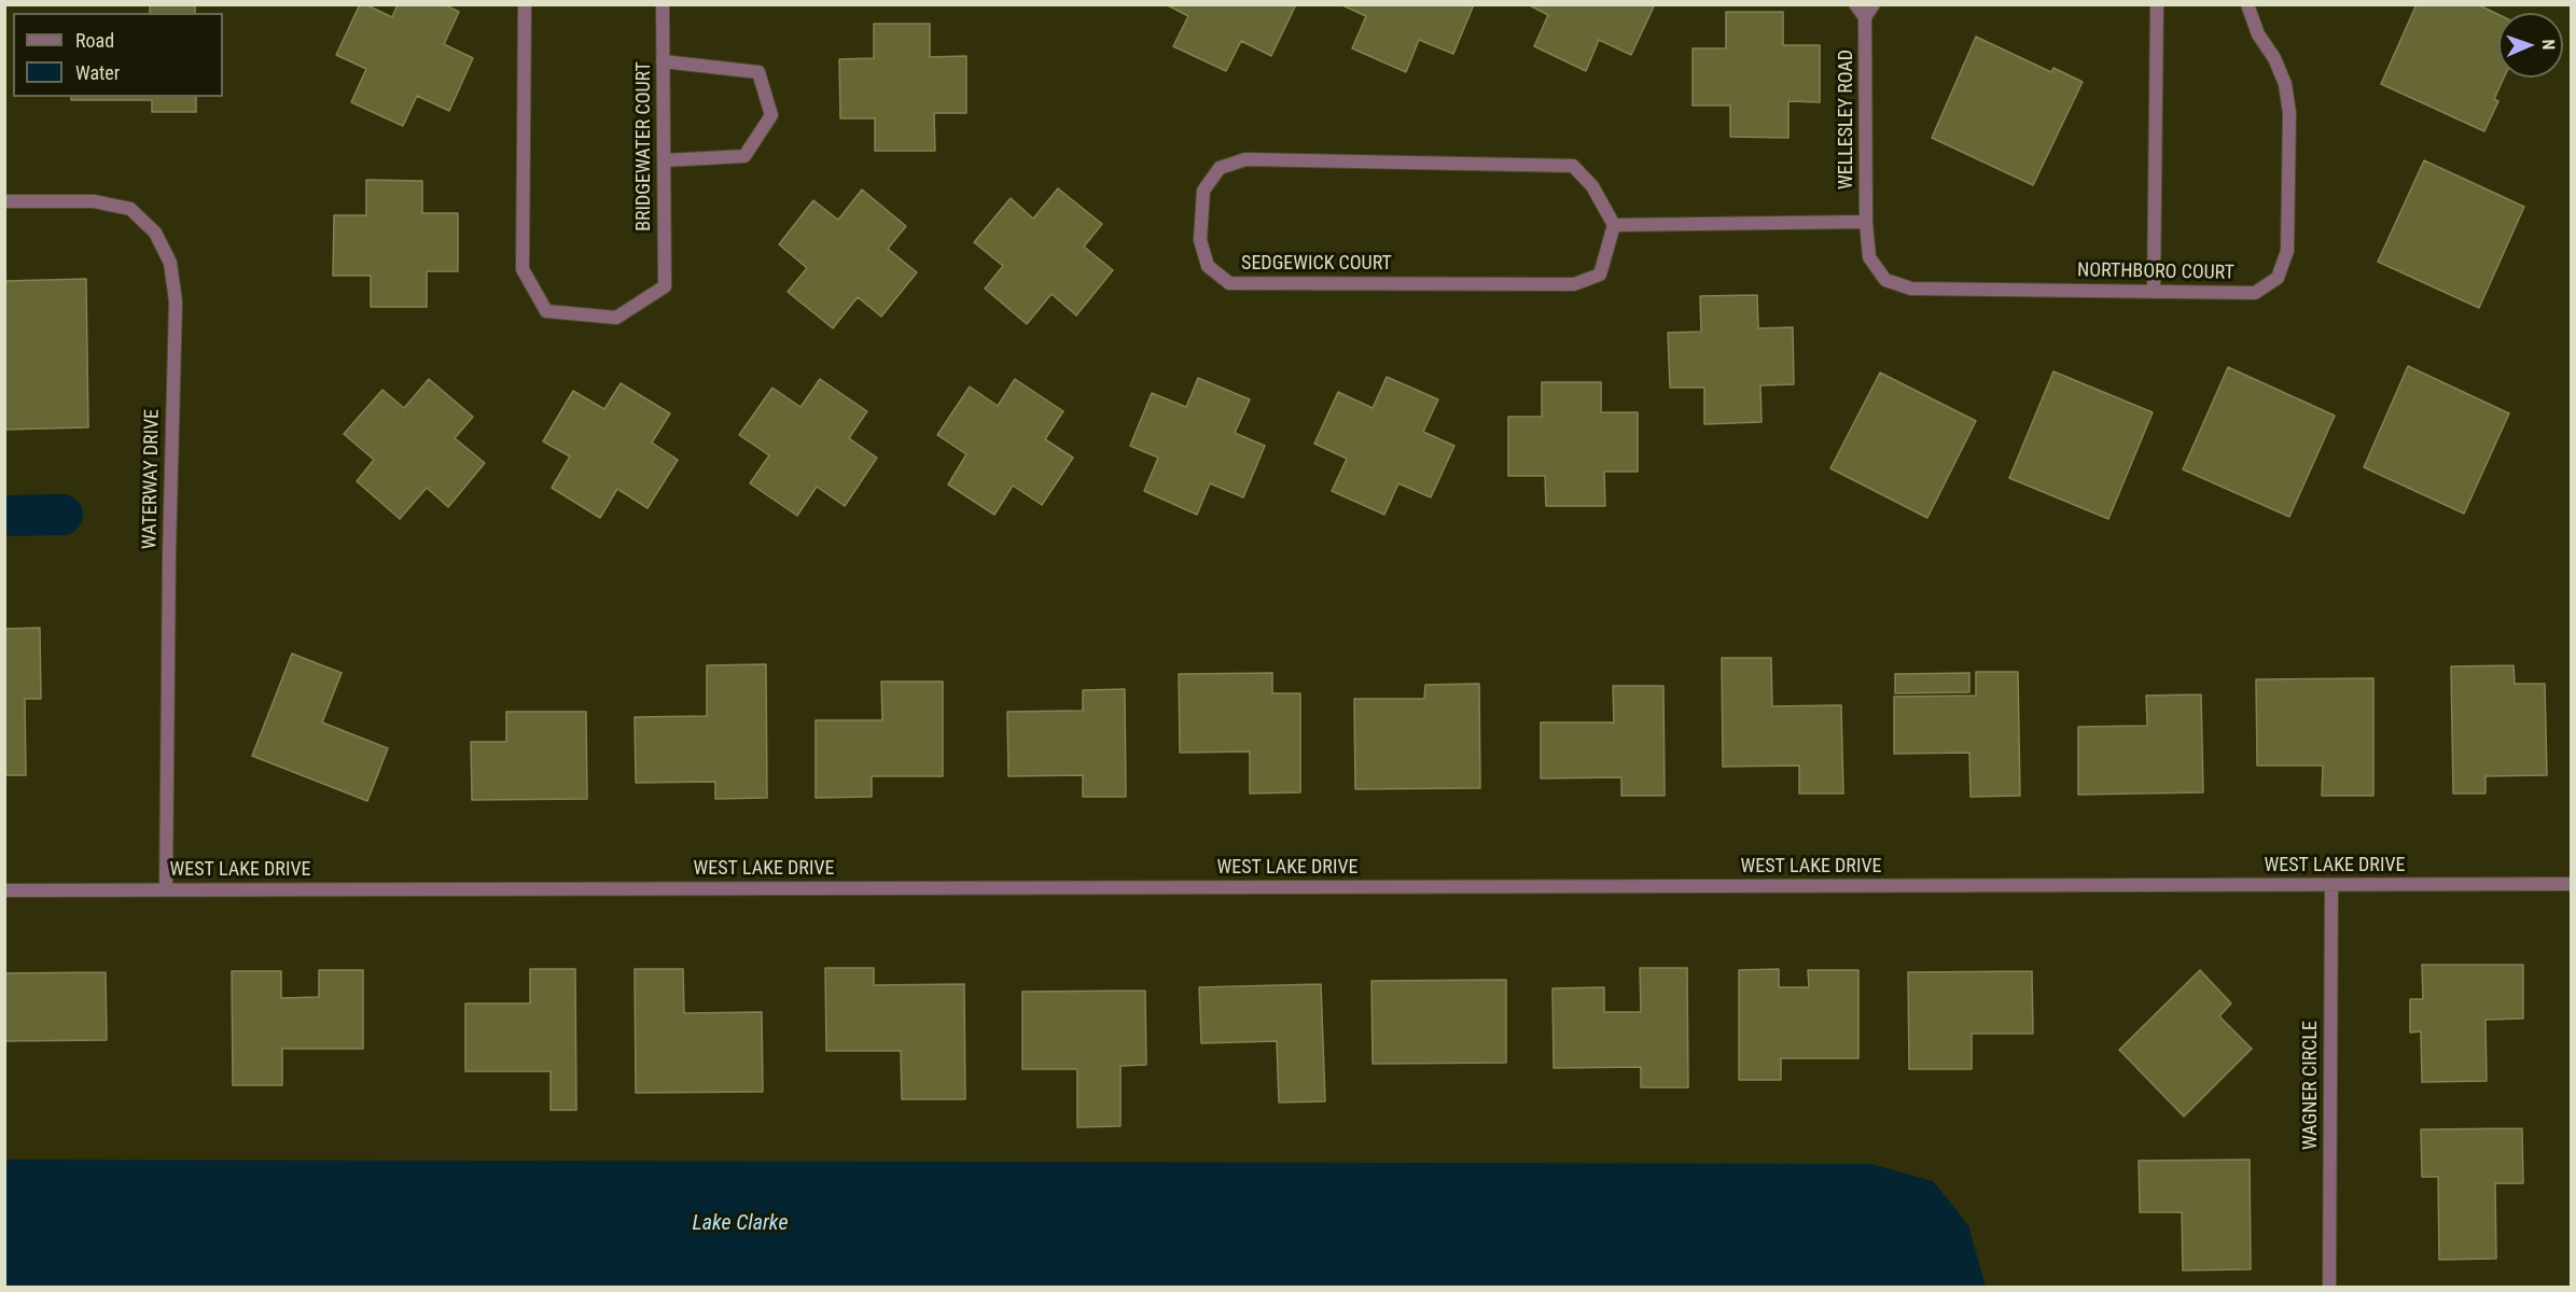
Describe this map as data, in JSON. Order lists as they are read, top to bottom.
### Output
{
  "streets": {
    "street": [
      "WELLESLEY ROAD",
      "BRIDGEWATER COURT",
      "SEDGEWICK COURT",
      "NORTHBORO COURT",
      "WATERWAY DRIVE",
      "WEST LAKE DRIVE",
      "WAGNER CIRCLE"
    ]
  },
  "crossings": [
    ["WELLESLEY ROAD", "NORTHBORO COURT"],
    ["WATERWAY DRIVE", "WEST LAKE DRIVE"],
    ["WEST LAKE DRIVE", "WAGNER CIRCLE"]
  ],
  "water": ["Lake Clarke"],
  "legend": ["Road", "Water"],
  "north": "right"
}
